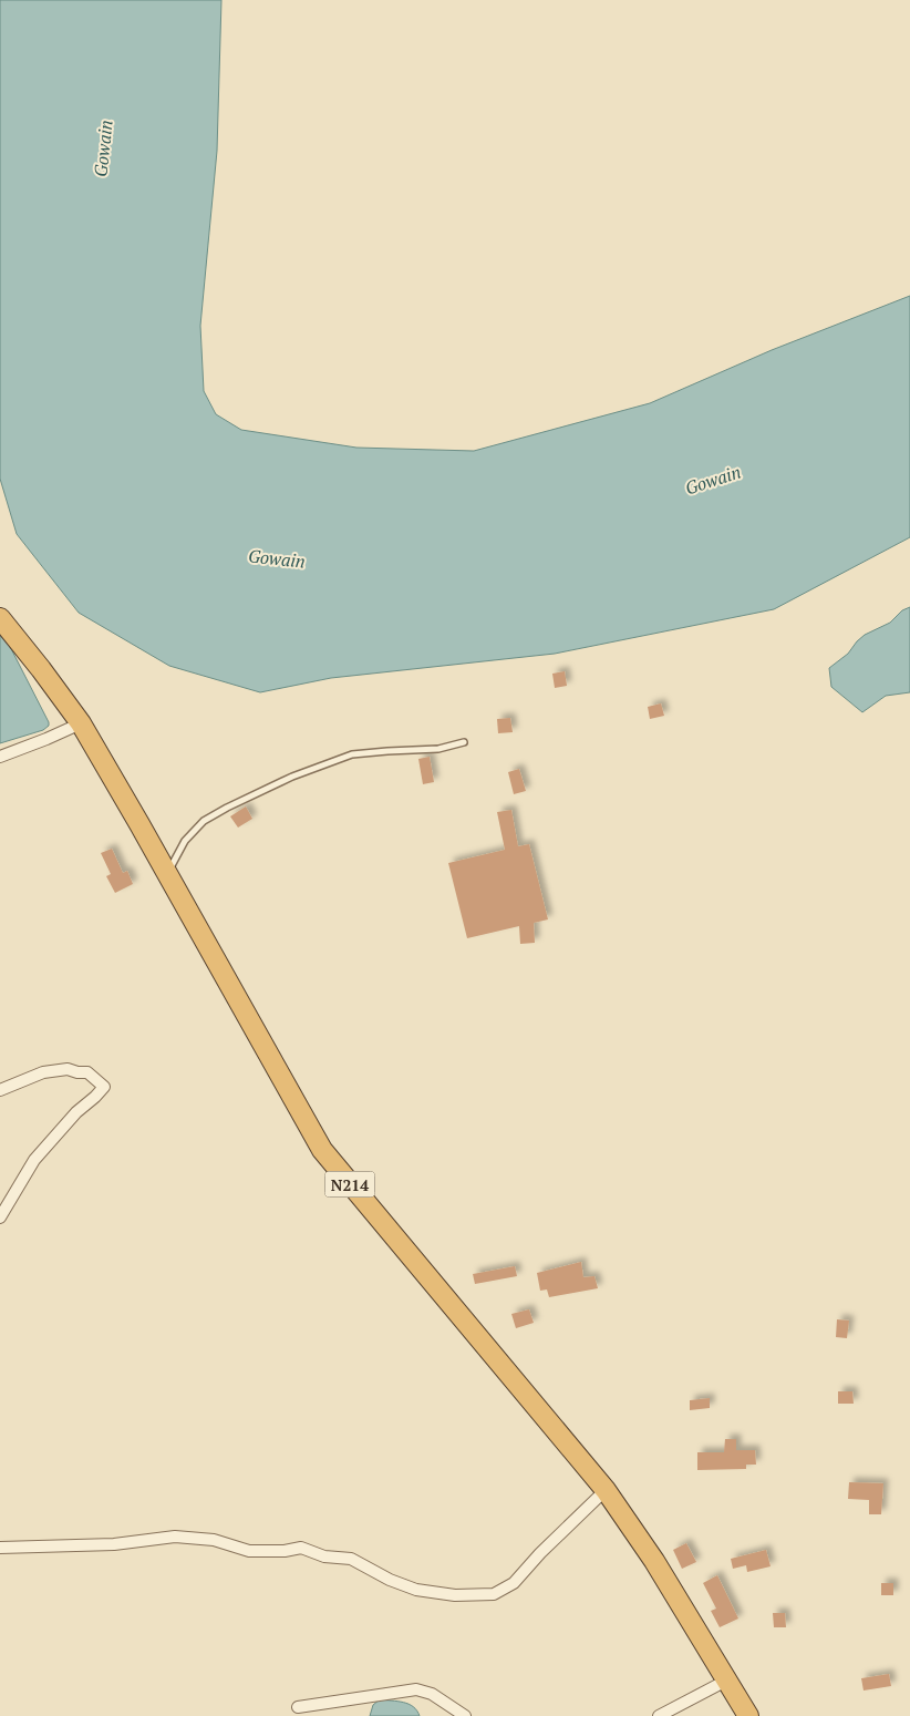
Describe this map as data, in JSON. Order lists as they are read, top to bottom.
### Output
{
  "streets": {
    "highway": ["N214"]
  },
  "water": ["Gowain"]
}
